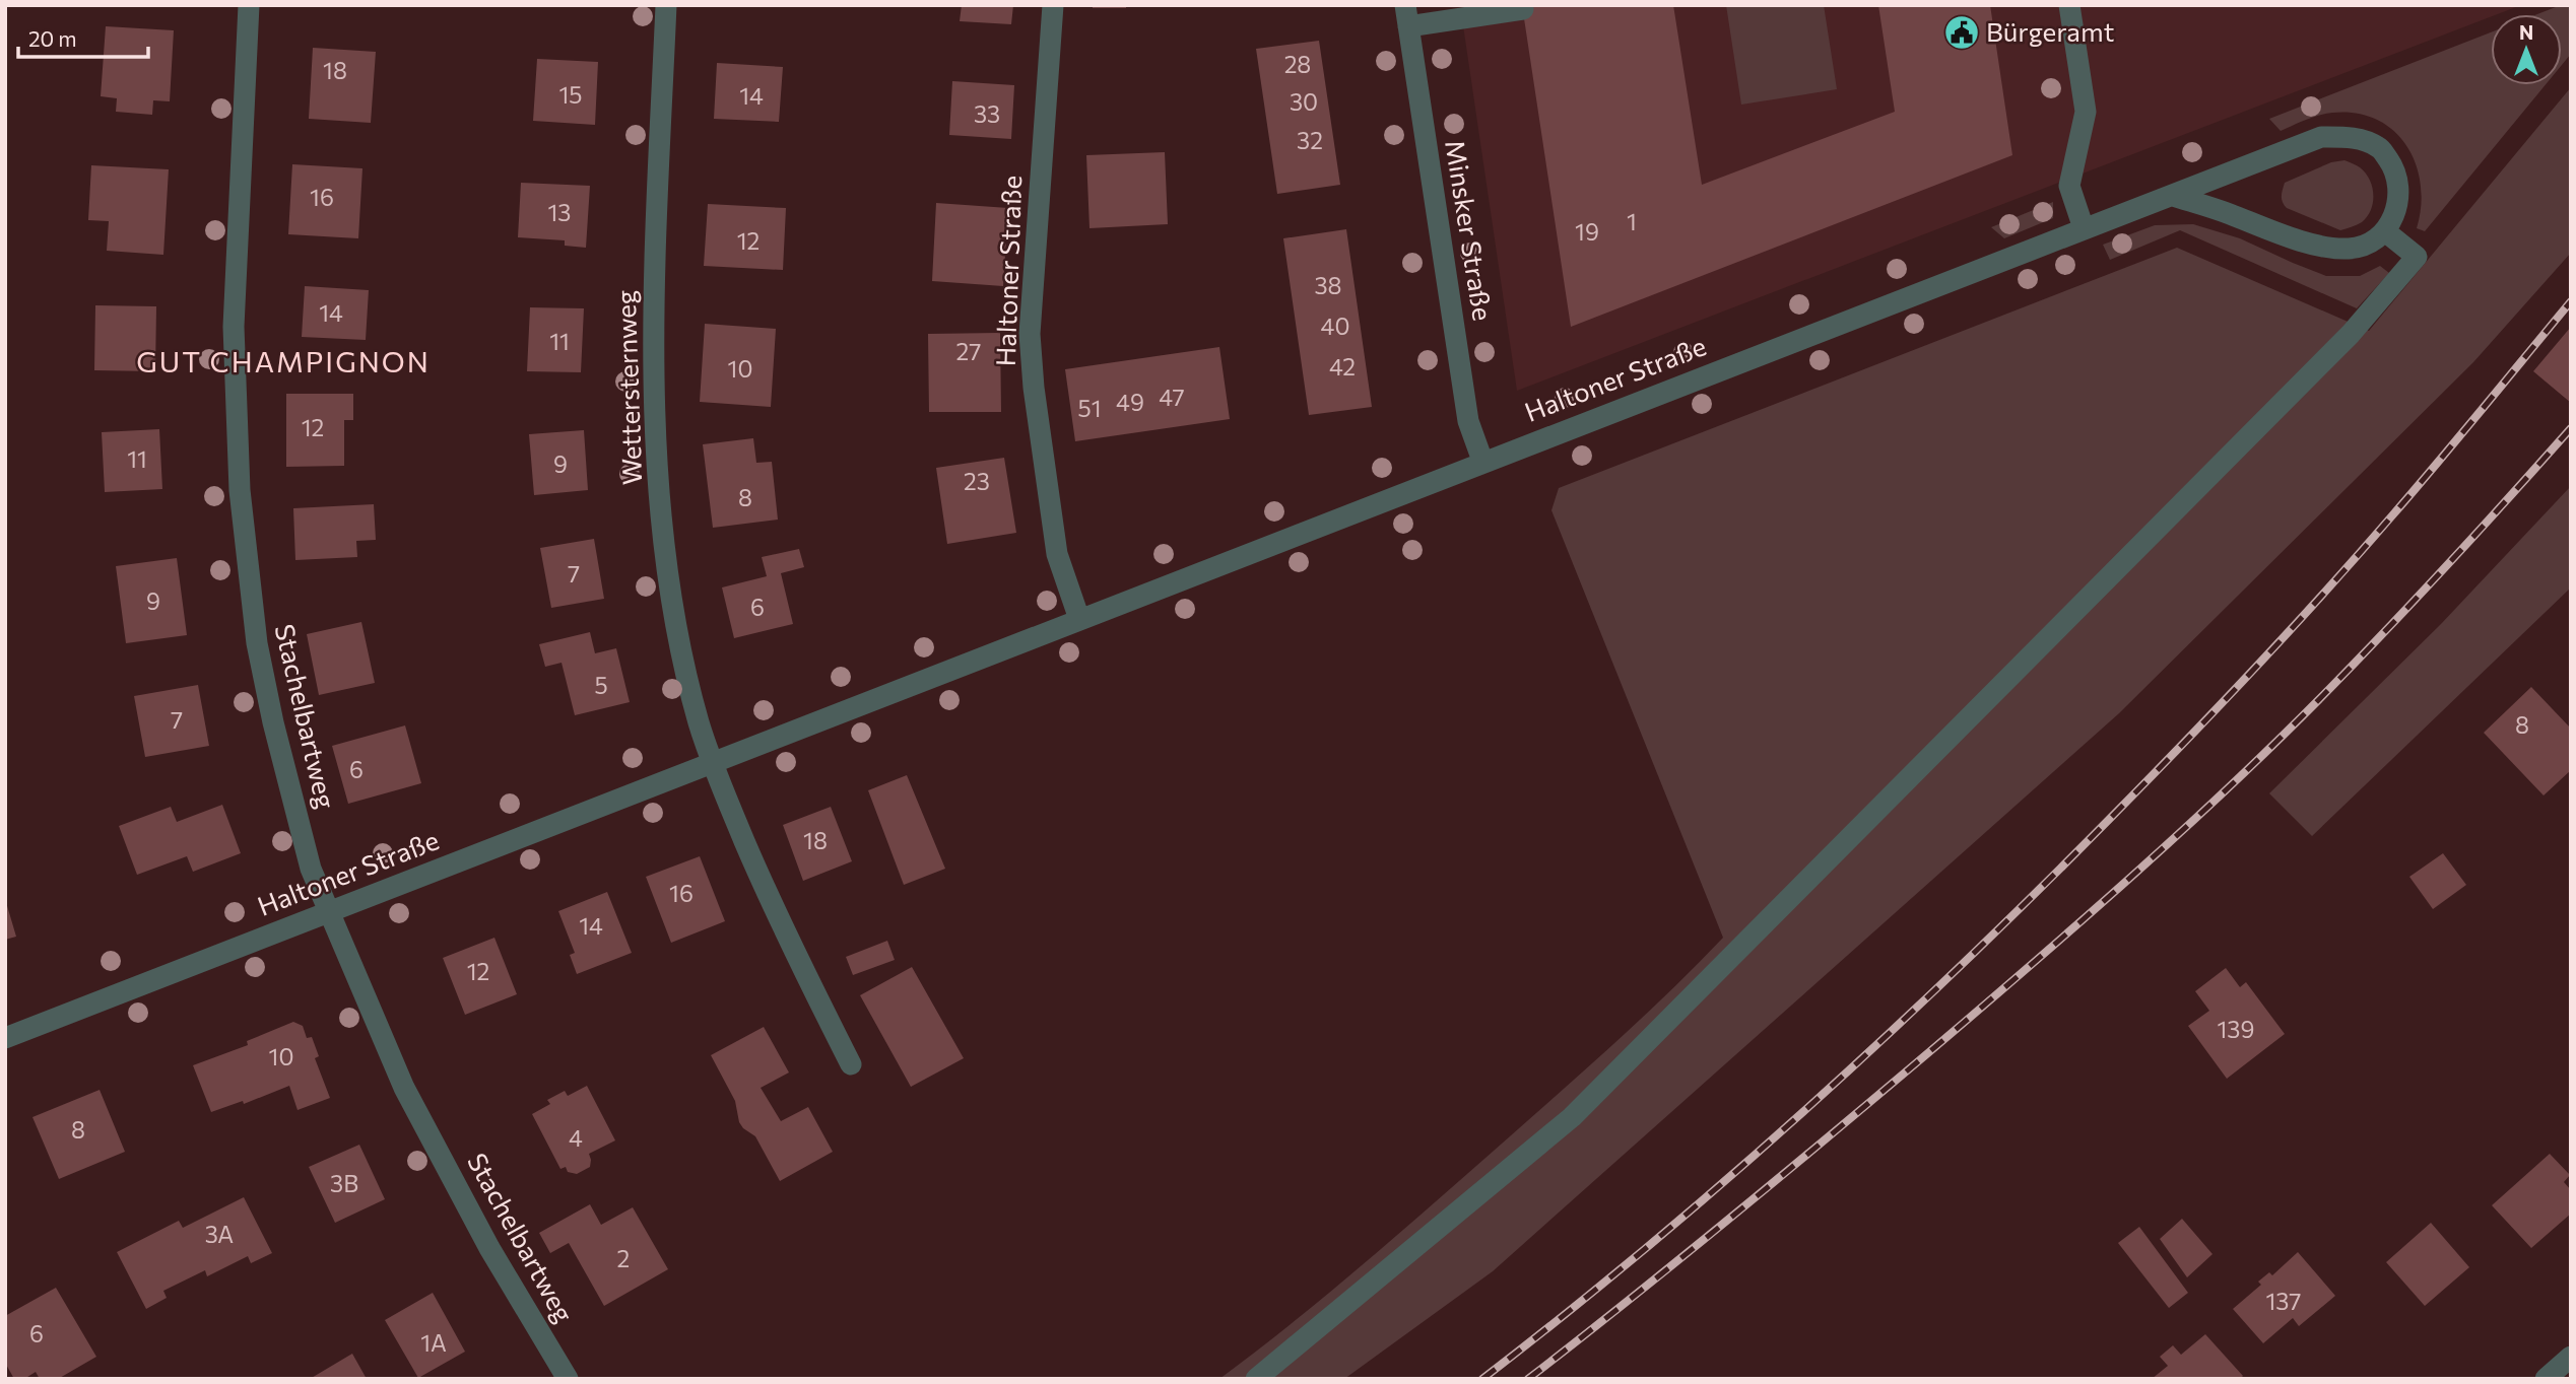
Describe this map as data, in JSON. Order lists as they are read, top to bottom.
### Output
{
  "streets": {
    "street": [
      "Minsker Straße",
      "Haltoner Straße",
      "Wettersternweg",
      "Stachelbartweg"
    ]
  },
  "crossings": [
    ["Minsker Straße", "Haltoner Straße"],
    ["Haltoner Straße", "Wettersternweg"],
    ["Haltoner Straße", "Stachelbartweg"]
  ],
  "districts": ["GUT CHAMPIGNON"],
  "places": {
    "public building": ["Bürgeramt"]
  },
  "house_numbers": [
    "28",
    "18",
    "15",
    "14",
    "30",
    "33",
    "32",
    "16",
    "13",
    "1",
    "19",
    "12",
    "38",
    "14",
    "40",
    "11",
    "27",
    "42",
    "10",
    "47",
    "49",
    "51",
    "12",
    "11",
    "9",
    "23",
    "8",
    "7",
    "9",
    "6",
    "5",
    "7",
    "8",
    "6",
    "18",
    "16",
    "14",
    "12",
    "139",
    "10",
    "8",
    "4",
    "3B",
    "3A",
    "2",
    "137",
    "6",
    "1A"
  ],
  "scale_bar": "20 m",
  "north": "top"
}
